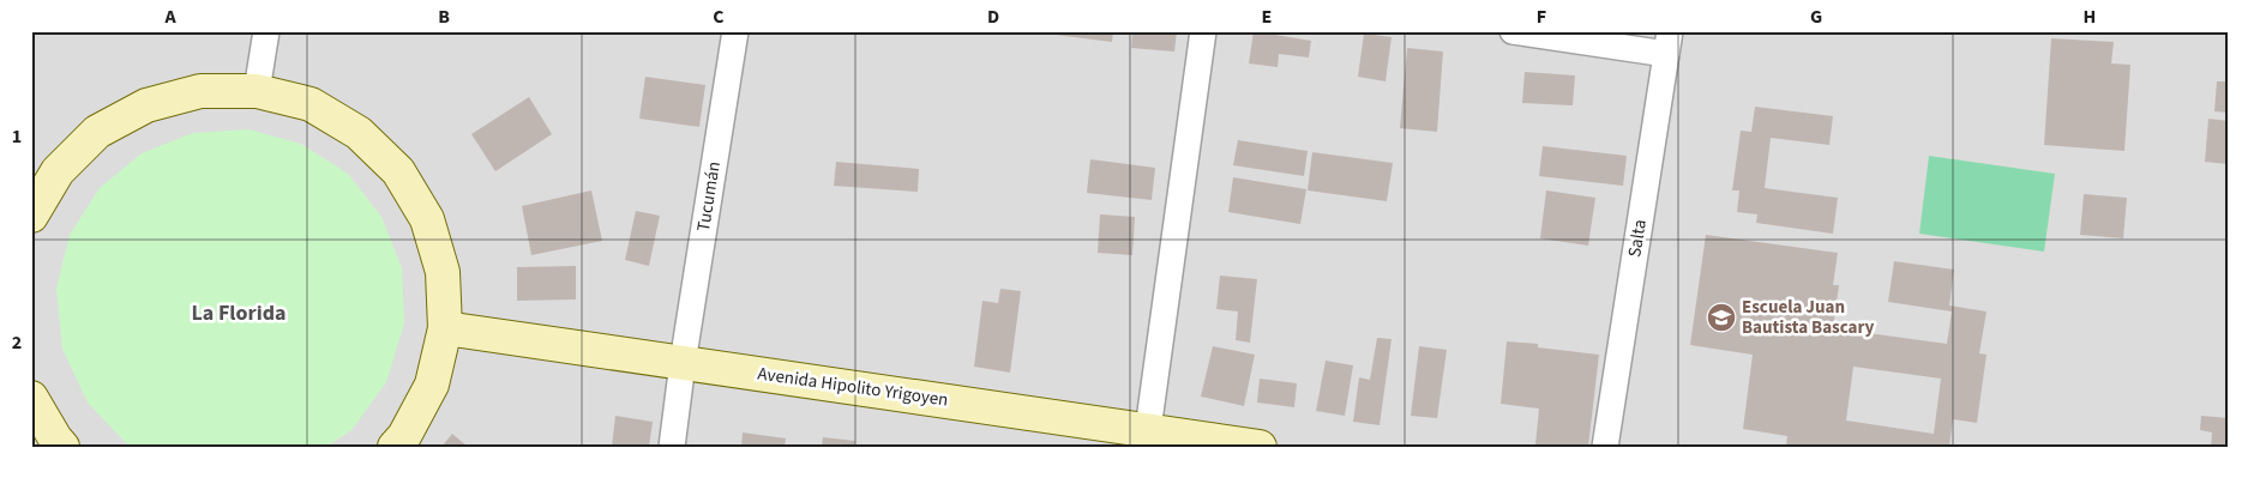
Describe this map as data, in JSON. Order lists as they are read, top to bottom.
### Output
{
  "streets": {
    "street": ["Tucumán", "Salta", "Avenida Hipolito Yrigoyen"]
  },
  "crossings": [
    ["Tucumán", "Avenida Hipolito Yrigoyen"]
  ],
  "districts": ["La Florida"],
  "places": {
    "school or university": ["Escuela Juan Bautista Bascary"]
  },
  "grid": {
    "columns": [
      "A",
      "B",
      "C",
      "D",
      "E",
      "F",
      "G",
      "H"
    ],
    "rows": ["1", "2"]
  }
}
